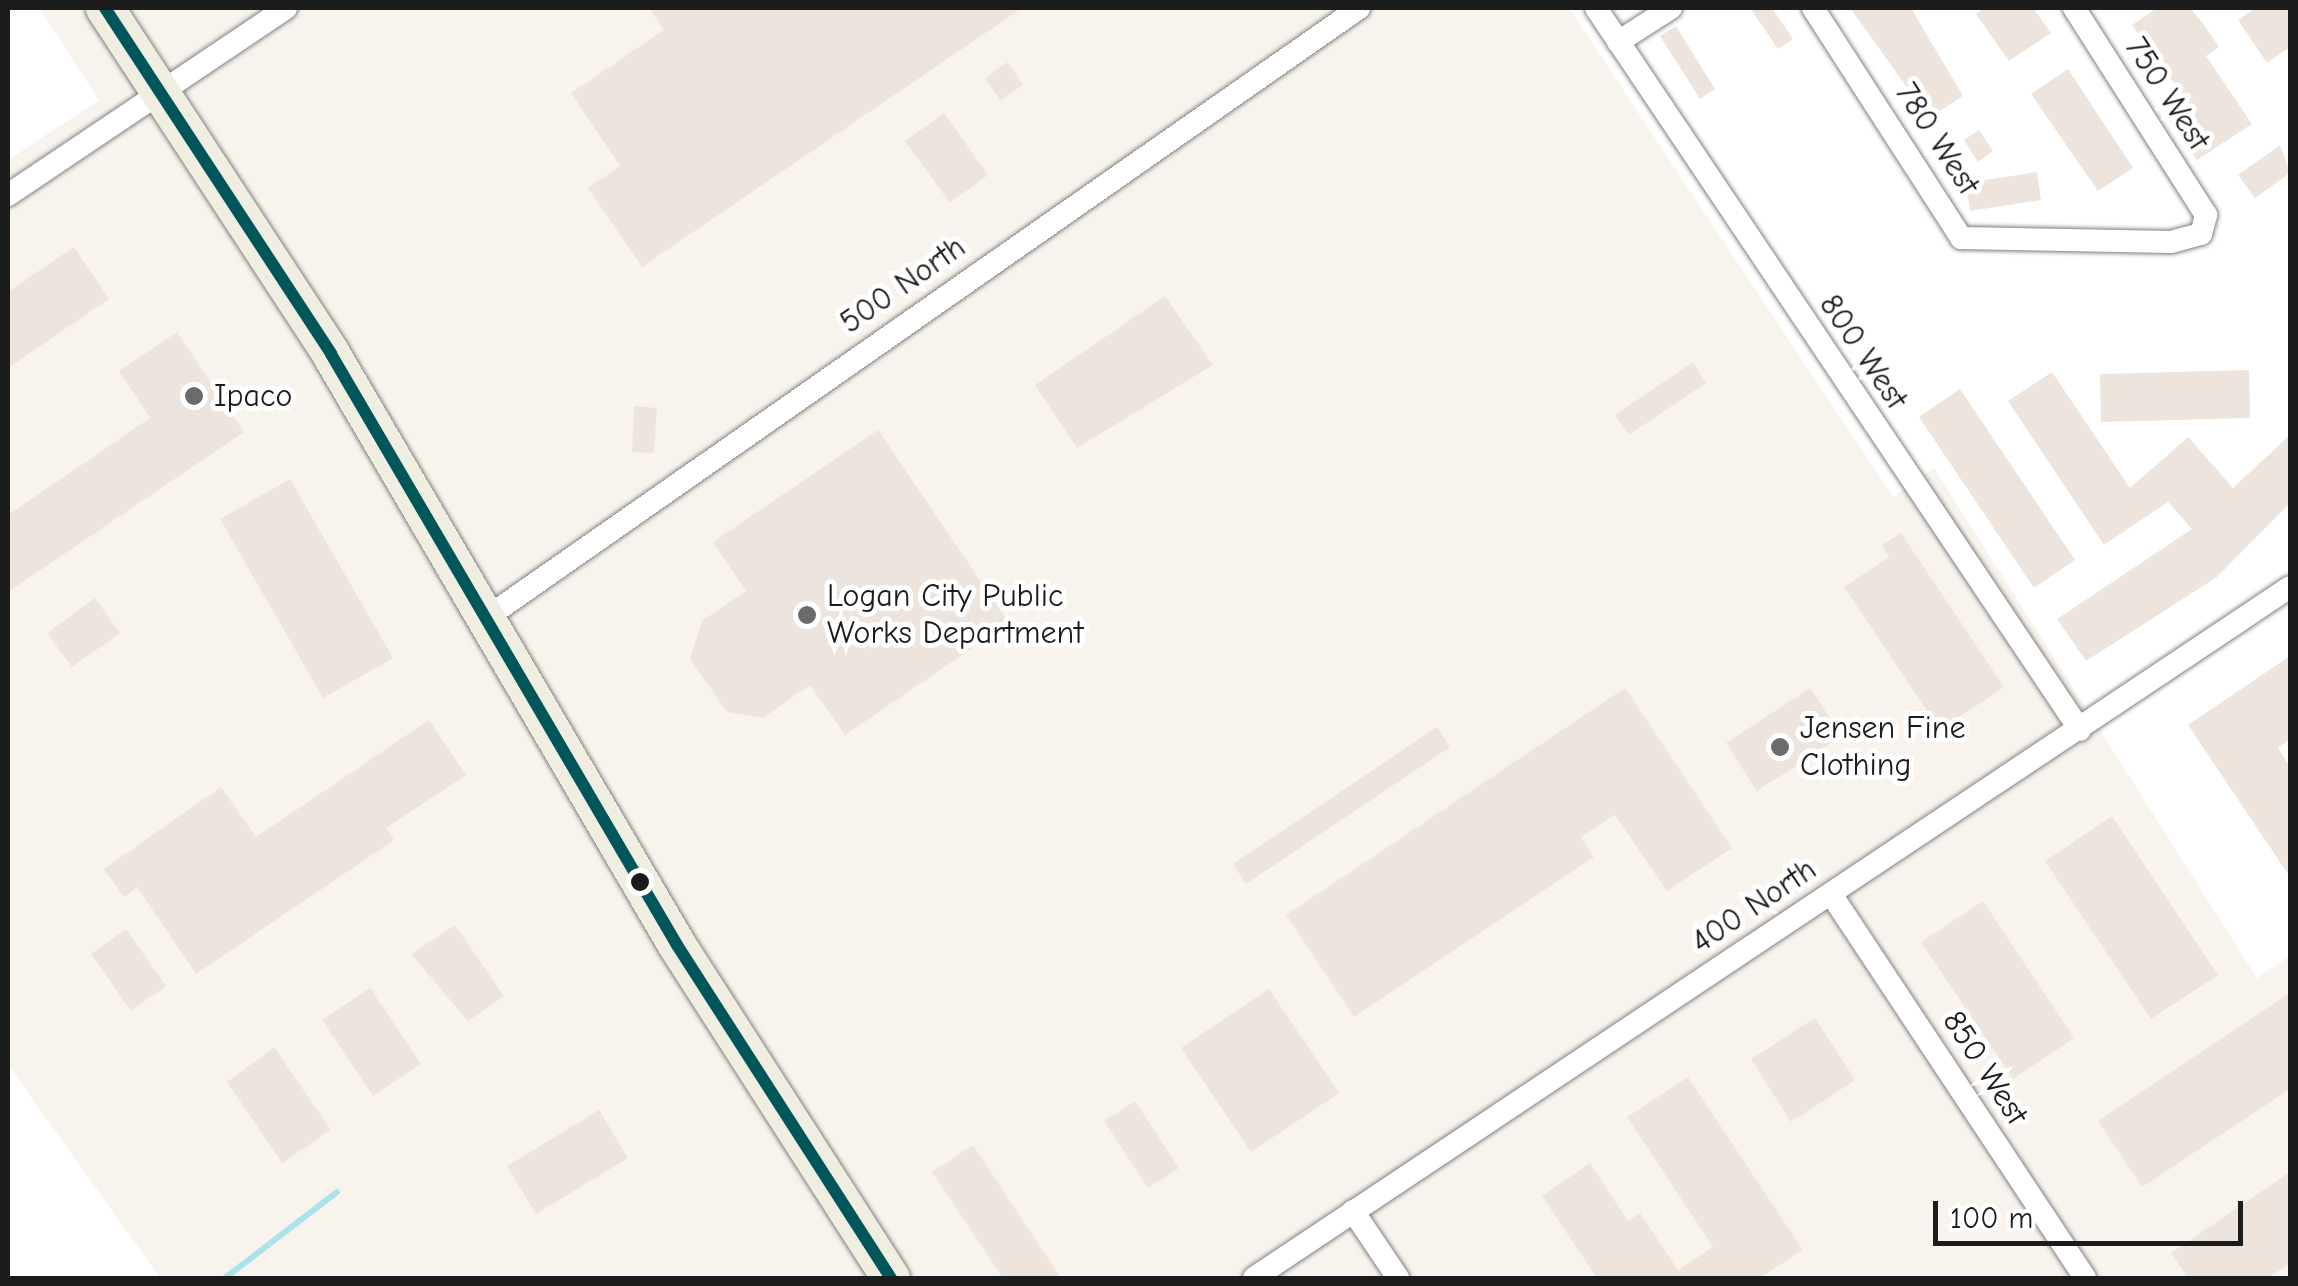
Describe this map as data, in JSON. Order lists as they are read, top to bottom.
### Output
{
  "streets": {
    "street": [
      "750 West",
      "780 West",
      "500 North",
      "800 West",
      "400 North",
      "850 West"
    ]
  },
  "crossings": [
    ["750 West", "780 West"],
    ["800 West", "400 North"],
    ["400 North", "850 West"]
  ],
  "places": ["Ipaco", "Logan City Public Works Department", "Jensen Fine Clothing"],
  "scale_bar": "100 m"
}
